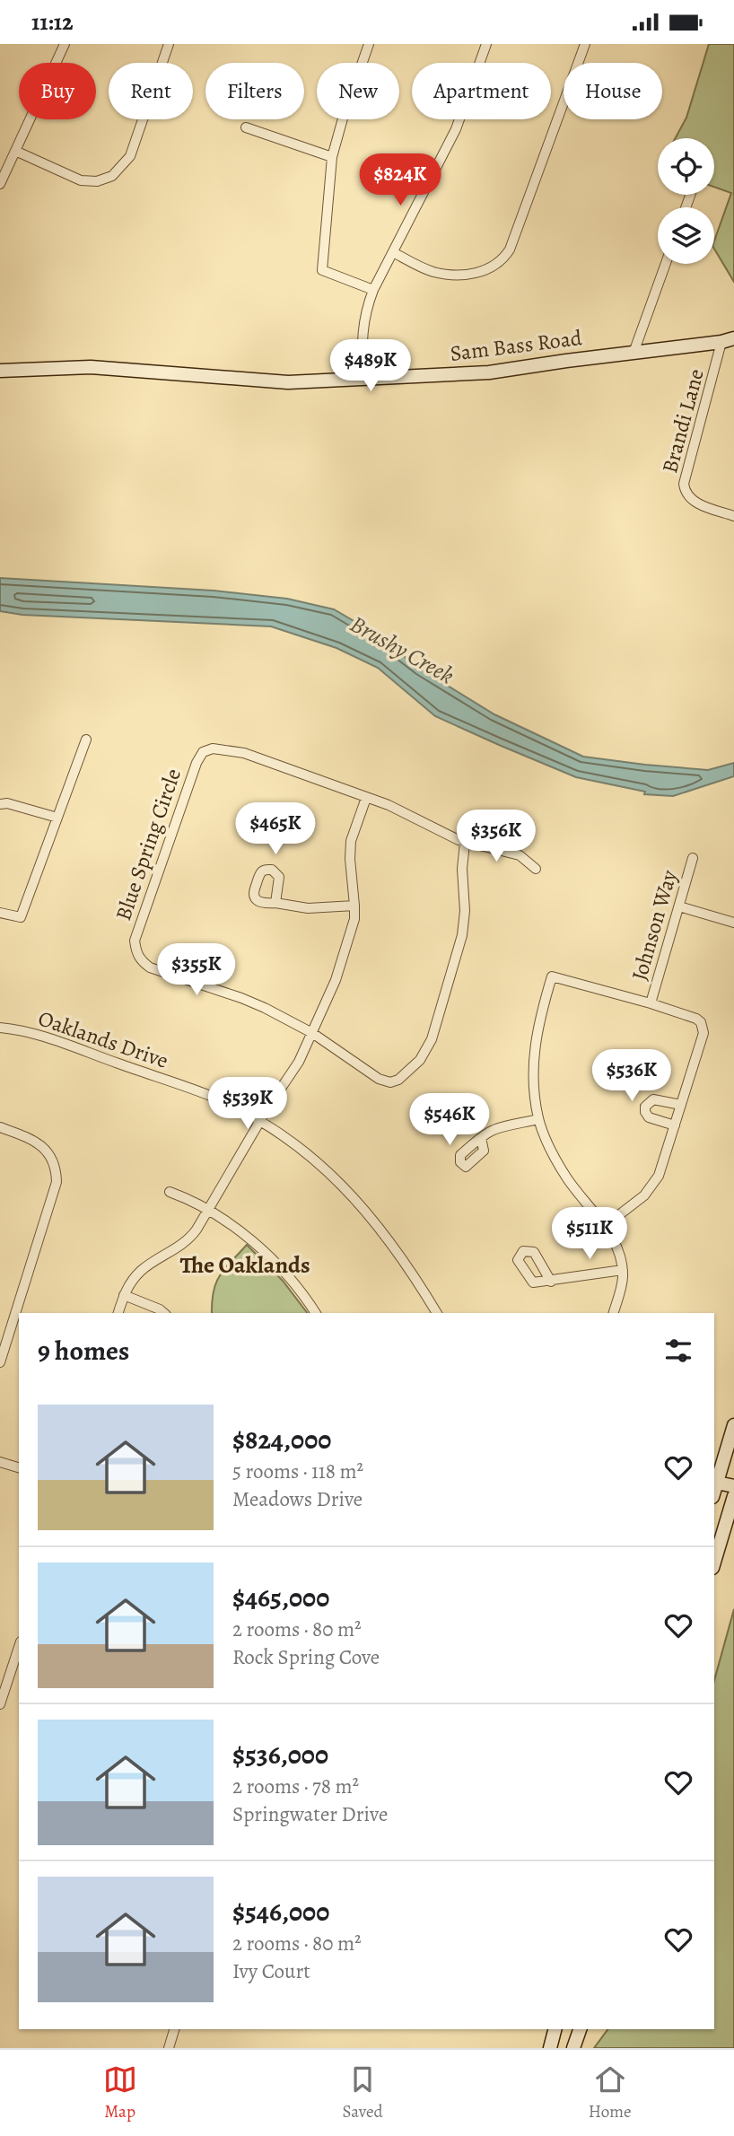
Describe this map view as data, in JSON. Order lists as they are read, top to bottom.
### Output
{
  "streets": {
    "main road": ["Sam Bass Road"],
    "street": [
      "Brandi Lane",
      "Blue Spring Circle",
      "Johnson Way",
      "Oaklands Drive"
    ]
  },
  "crossings": [
    ["Sam Bass Road", "Brandi Lane"]
  ],
  "districts": ["The Oaklands"],
  "water": ["Brushy Creek"],
  "page": {
    "status": "11:12",
    "chip": [
      "Buy",
      "Rent",
      "Filters",
      "New",
      "Apartment",
      "House"
    ],
    "price": [
      "$824K",
      "$489K",
      "$465K",
      "$356K",
      "$355K",
      "$536K",
      "$539K",
      "$546K",
      "$511K"
    ],
    "heading": "9 homes",
    "list": [
      {
        "name": "$824,000",
        "note": "5 rooms · 118 m² · Meadows Drive"
      },
      {
        "name": "$465,000",
        "note": "2 rooms · 80 m² · Rock Spring Cove"
      },
      {
        "name": "$536,000",
        "note": "2 rooms · 78 m² · Springwater Drive"
      },
      {
        "name": "$546,000",
        "note": "2 rooms · 80 m² · Ivy Court"
      }
    ],
    "tabs": ["Map", "Saved", "Home"]
  }
}
